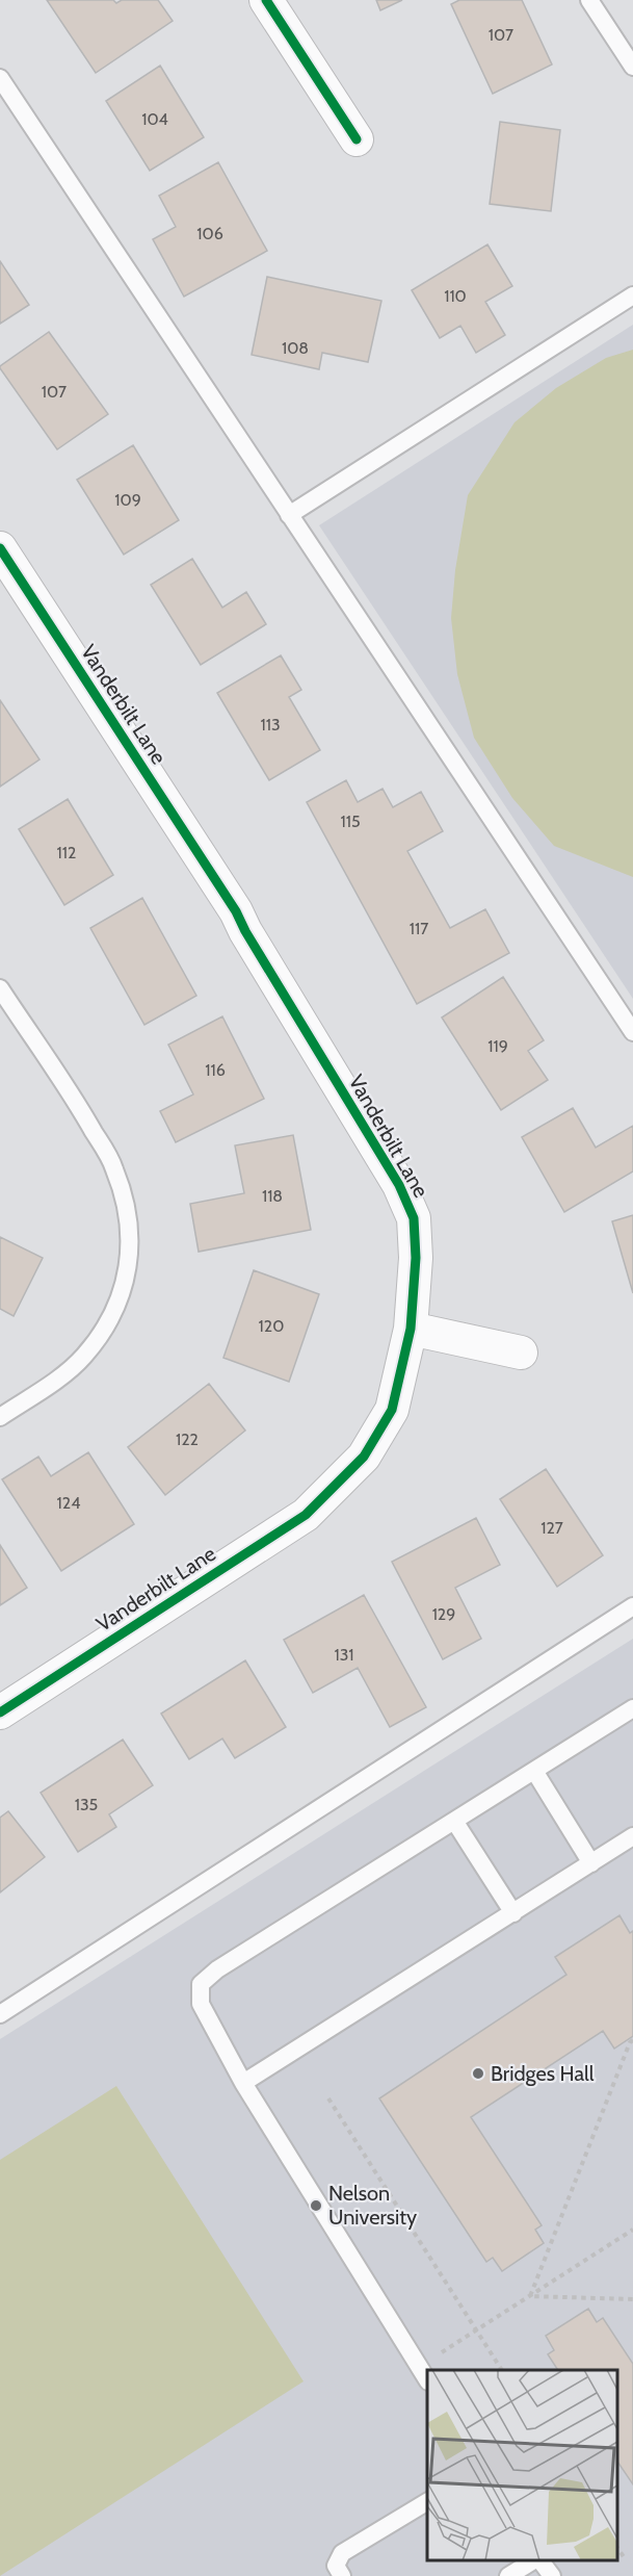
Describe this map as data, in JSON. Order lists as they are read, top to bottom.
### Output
{
  "streets": {
    "street": ["Vanderbilt Lane"]
  },
  "places": ["Bridges Hall", "Nelson University"],
  "house_numbers": [
    "107",
    "104",
    "106",
    "110",
    "108",
    "107",
    "109",
    "113",
    "115",
    "112",
    "117",
    "119",
    "116",
    "118",
    "120",
    "122",
    "124",
    "127",
    "129",
    "131",
    "135"
  ]
}
